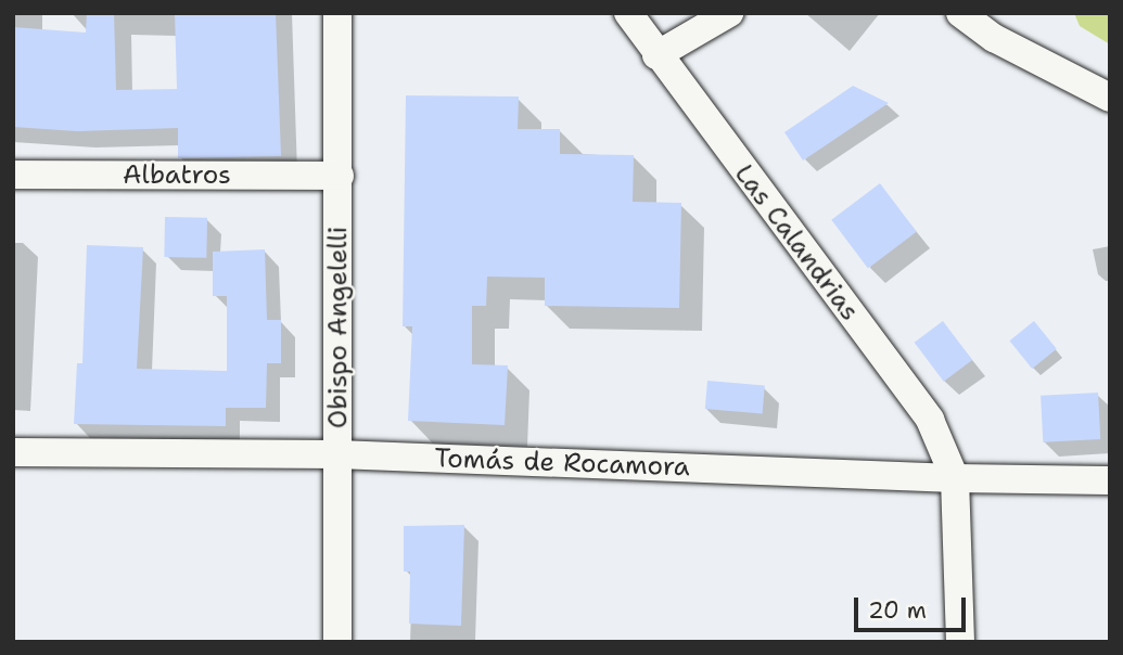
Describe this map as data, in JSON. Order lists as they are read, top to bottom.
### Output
{
  "streets": {
    "street": [
      "Albatros",
      "Las Calandrias",
      "Obispo Angelelli",
      "Tomás de Rocamora"
    ]
  },
  "crossings": [
    ["Albatros", "Obispo Angelelli"],
    ["Las Calandrias", "Tomás de Rocamora"],
    ["Obispo Angelelli", "Tomás de Rocamora"]
  ],
  "scale_bar": "20 m"
}
